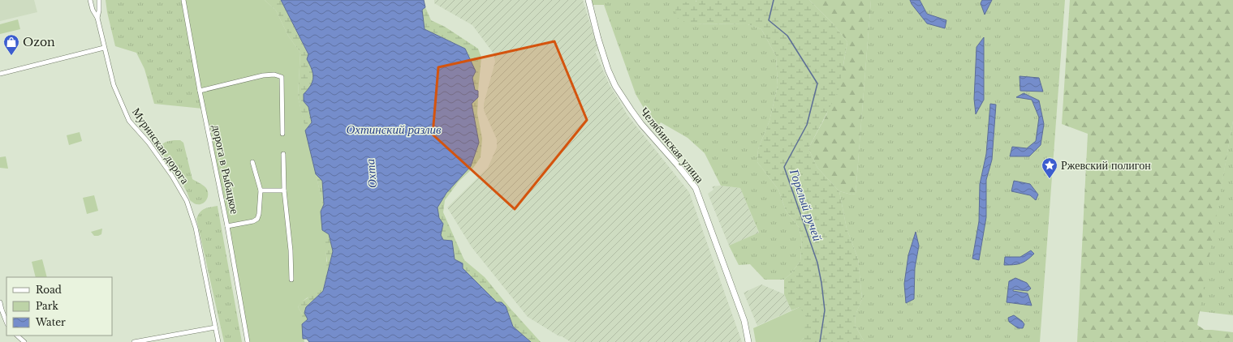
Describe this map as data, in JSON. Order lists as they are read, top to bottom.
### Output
{
  "streets": {
    "street": ["Челябинская улица", "Муринская дорога", "дорога в Рыбацкое"]
  },
  "water": ["Охтинский разлив", "Охта", "Горелый ручей"],
  "places": {
    "shop": ["Ozon"],
    "place": ["Ржевский полигон"]
  },
  "legend": ["Road", "Park", "Water"]
}
